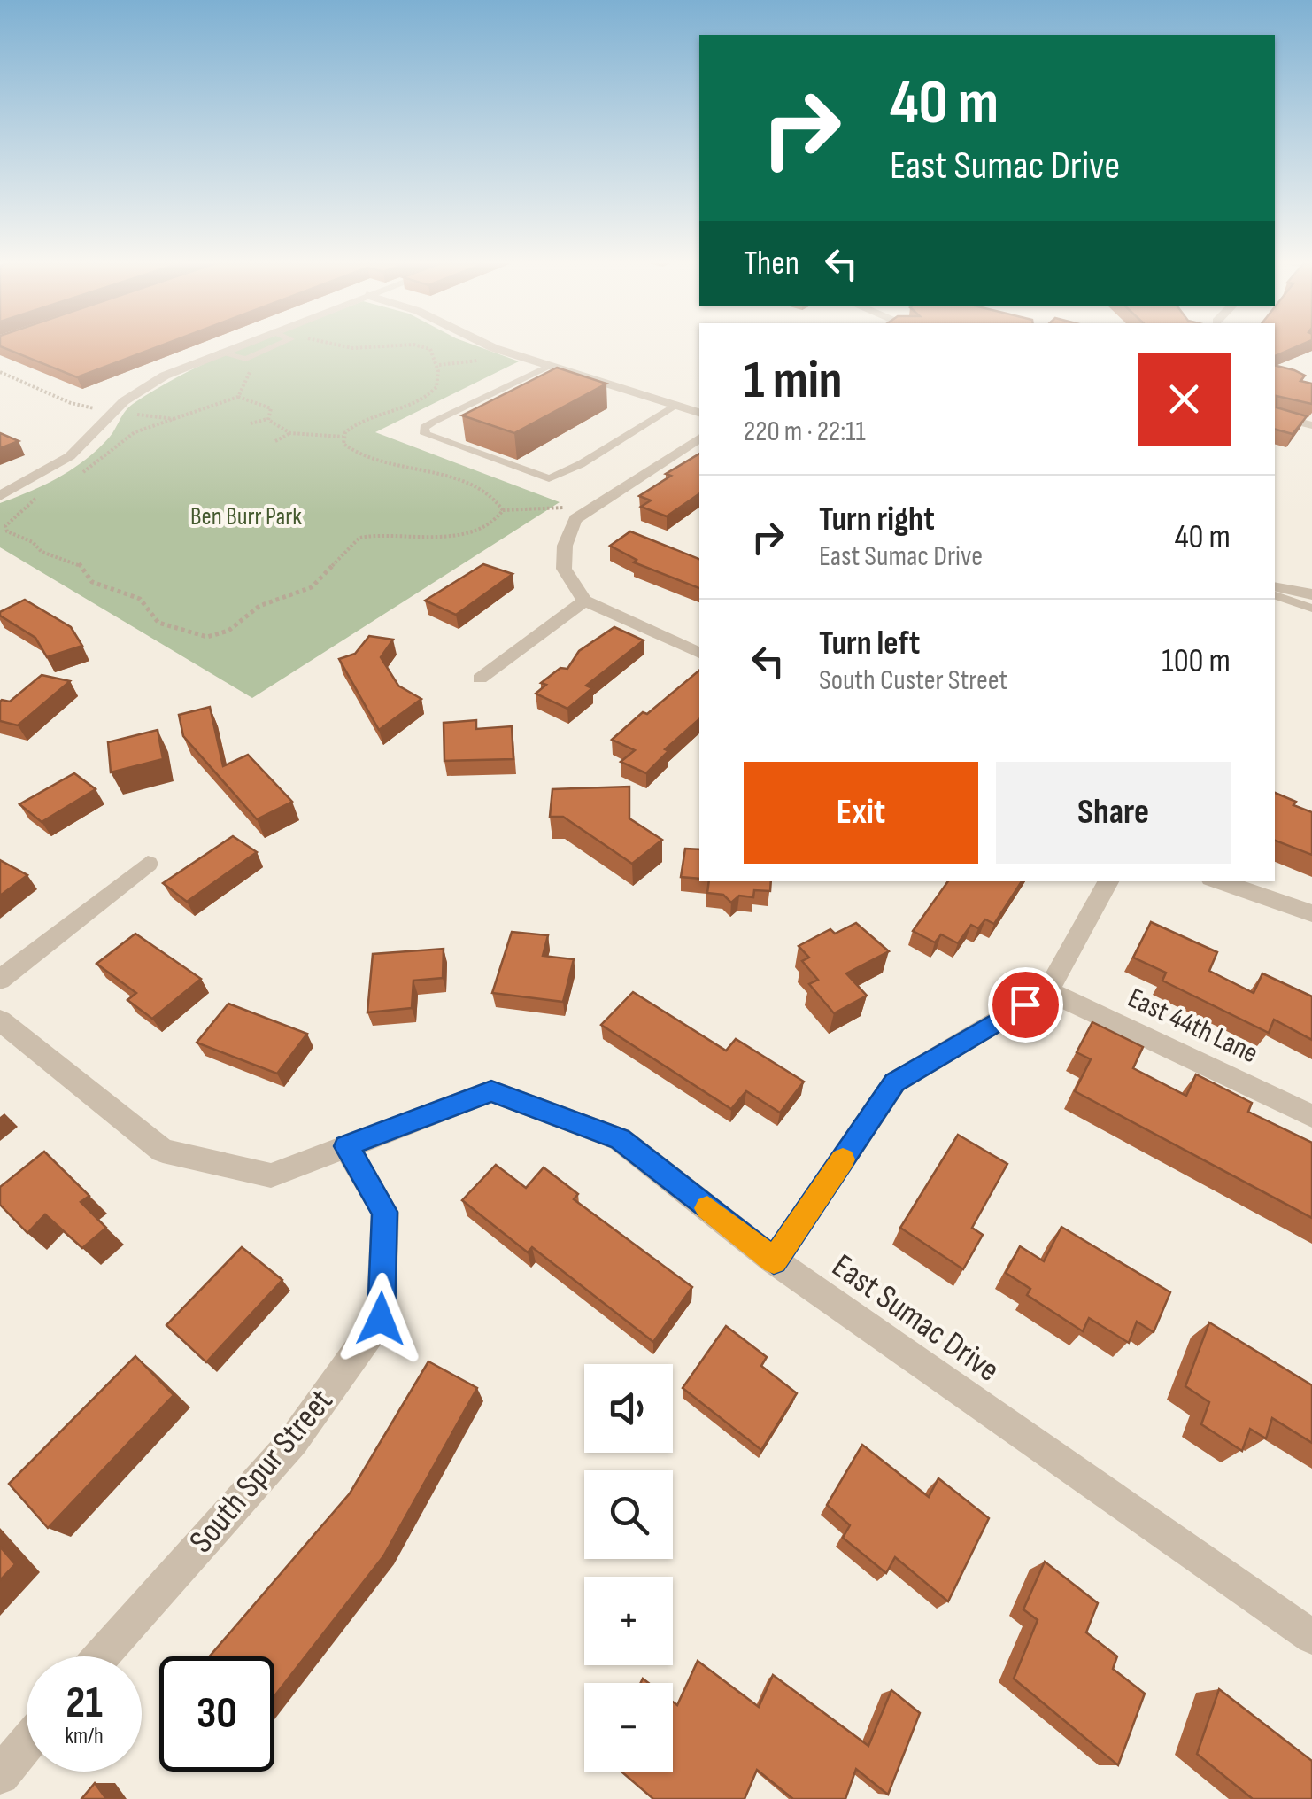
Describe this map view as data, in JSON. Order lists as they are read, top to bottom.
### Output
{
  "streets": {
    "street": ["East 44th Lane", "East Sumac Drive", "South Spur Street"]
  },
  "crossings": [
    ["East Sumac Drive", "South Spur Street"]
  ],
  "parks": ["Ben Burr Park"],
  "page": {
    "turn": ["40 m", "East Sumac Drive"],
    "then": "Then",
    "heading": ["1 min", "220 m · 22:11"],
    "list": [
      {
        "name": "Turn right",
        "note": "East Sumac Drive",
        "value": "40 m"
      },
      {
        "name": "Turn left",
        "note": "South Custer Street",
        "value": "100 m"
      }
    ],
    "buttons": ["Exit", "Share"],
    "map_buttons": ["+", "−"],
    "speed": "21 km/h",
    "limit": "30"
  }
}
